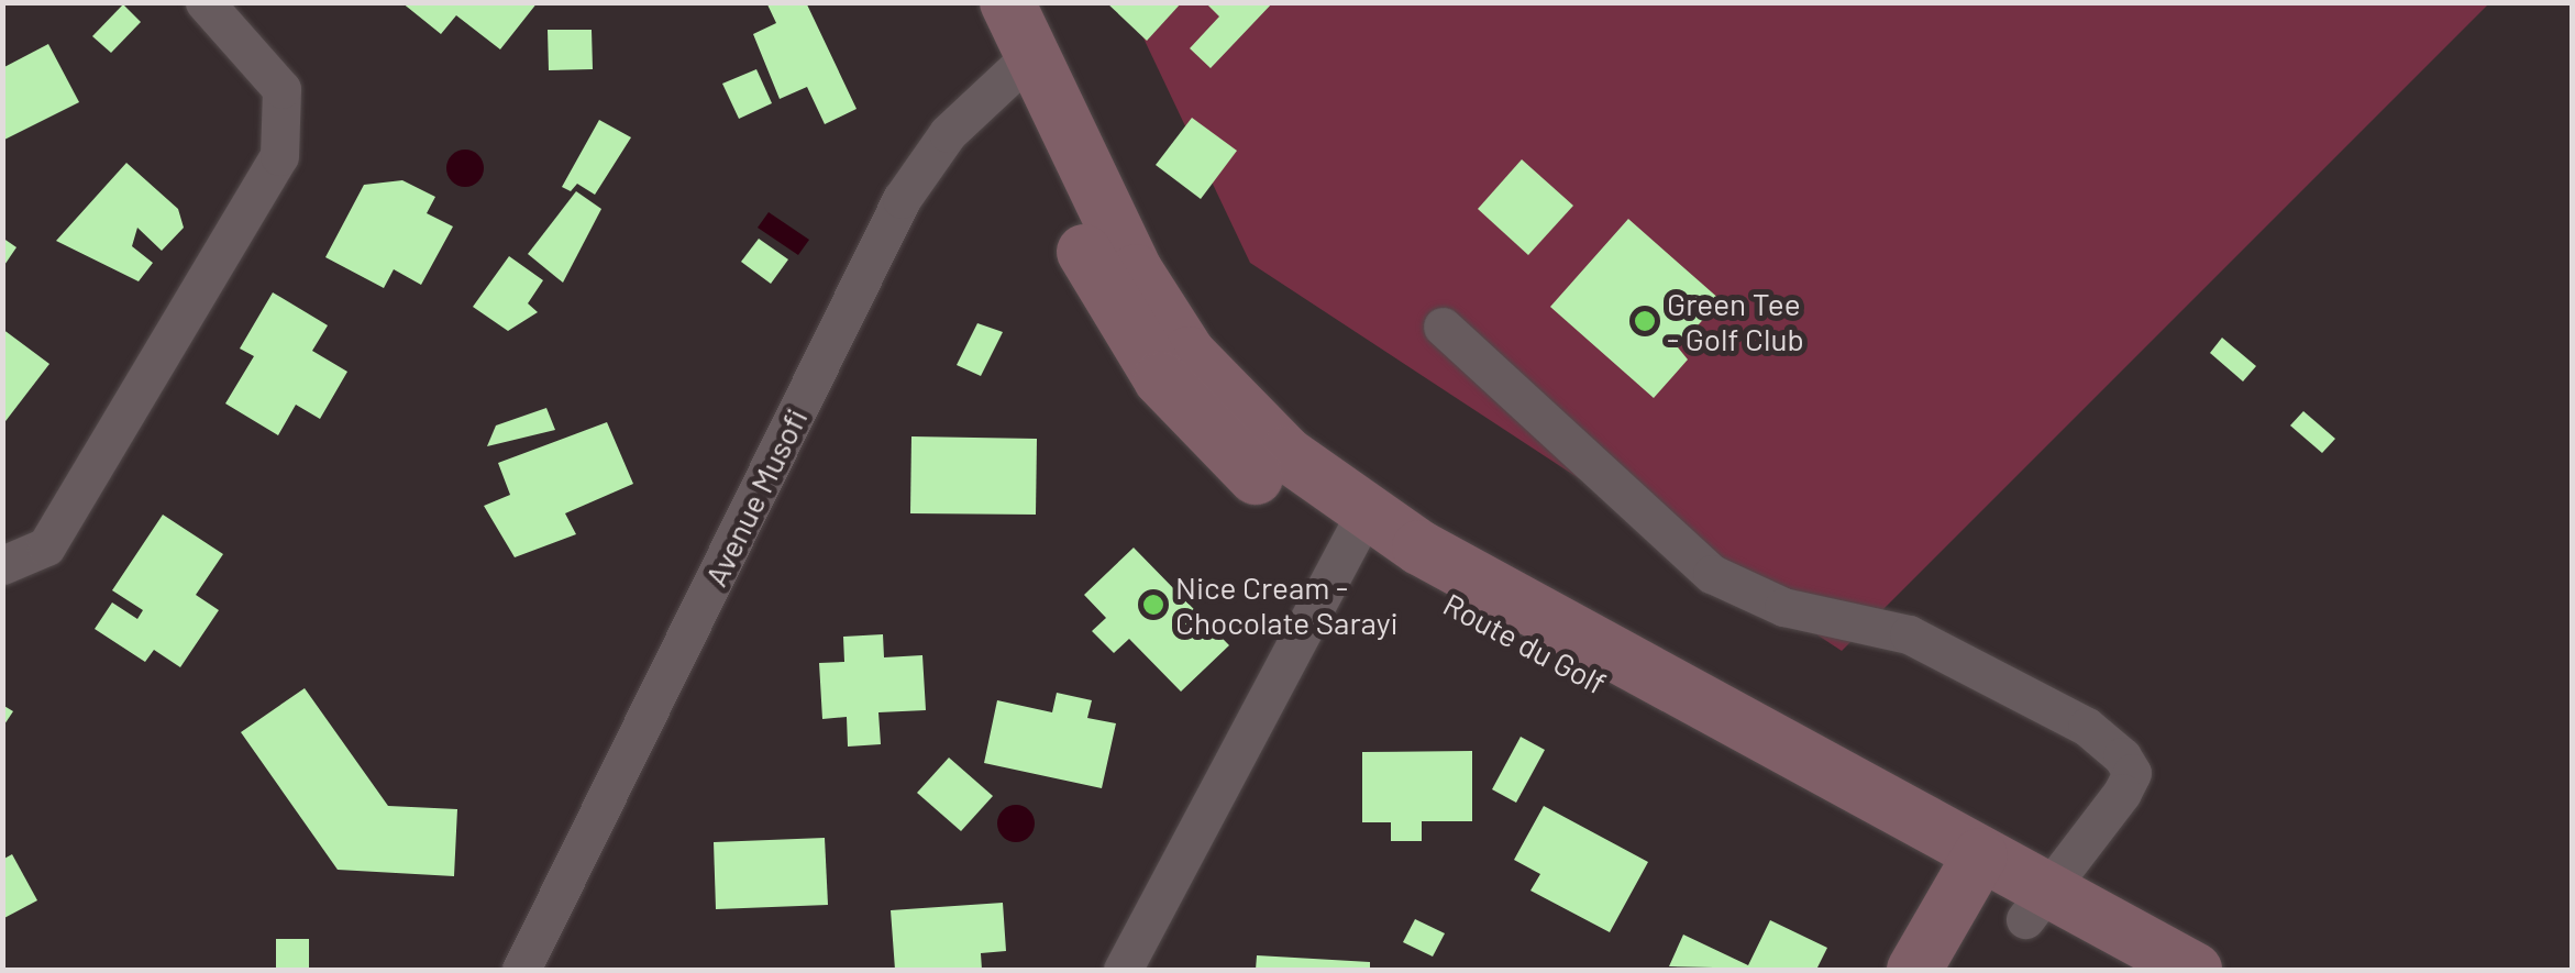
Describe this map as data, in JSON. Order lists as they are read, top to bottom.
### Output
{
  "streets": {
    "main road": ["Route du Golf"],
    "street": ["Avenue Musofi"]
  },
  "crossings": [
    ["Avenue Musofi", "Route du Golf"]
  ],
  "places": ["Green Tee - Golf Club", "Nice Cream - Chocolate Sarayi"]
}
